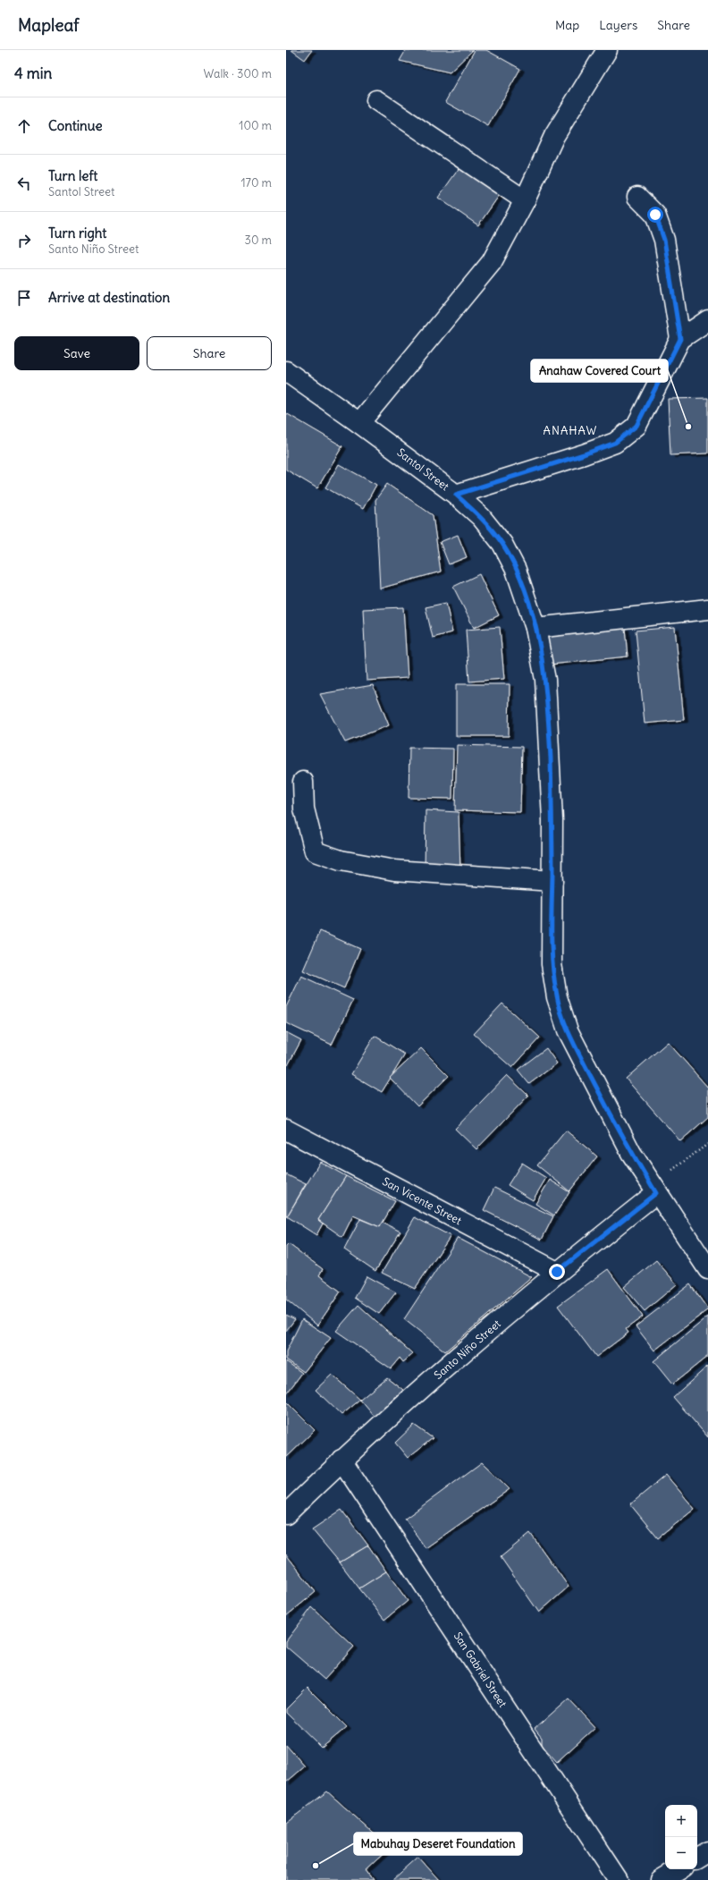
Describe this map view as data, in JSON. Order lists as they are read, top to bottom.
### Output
{
  "streets": {
    "street": [
      "Santol Street",
      "San Vicente Street",
      "Santo Niño Street",
      "San Gabriel Street"
    ]
  },
  "crossings": [
    ["Santol Street", "Santo Niño Street"],
    ["San Vicente Street", "Santo Niño Street"],
    ["Santo Niño Street", "San Gabriel Street"]
  ],
  "districts": ["ANAHAW"],
  "places": ["Anahaw Covered Court", "Mabuhay Deseret Foundation"],
  "page": {
    "header": "Mapleaf",
    "nav": ["Map", "Layers", "Share"],
    "heading": ["4 min", "Walk · 300 m"],
    "list": [
      ["Continue", "100 m"],
      ["Turn left", "Santol Street", "170 m"],
      ["Turn right", "Santo Niño Street", "30 m"],
      "Arrive at destination"
    ],
    "buttons": ["Save", "Share"],
    "map_buttons": ["+", "−"]
  }
}
